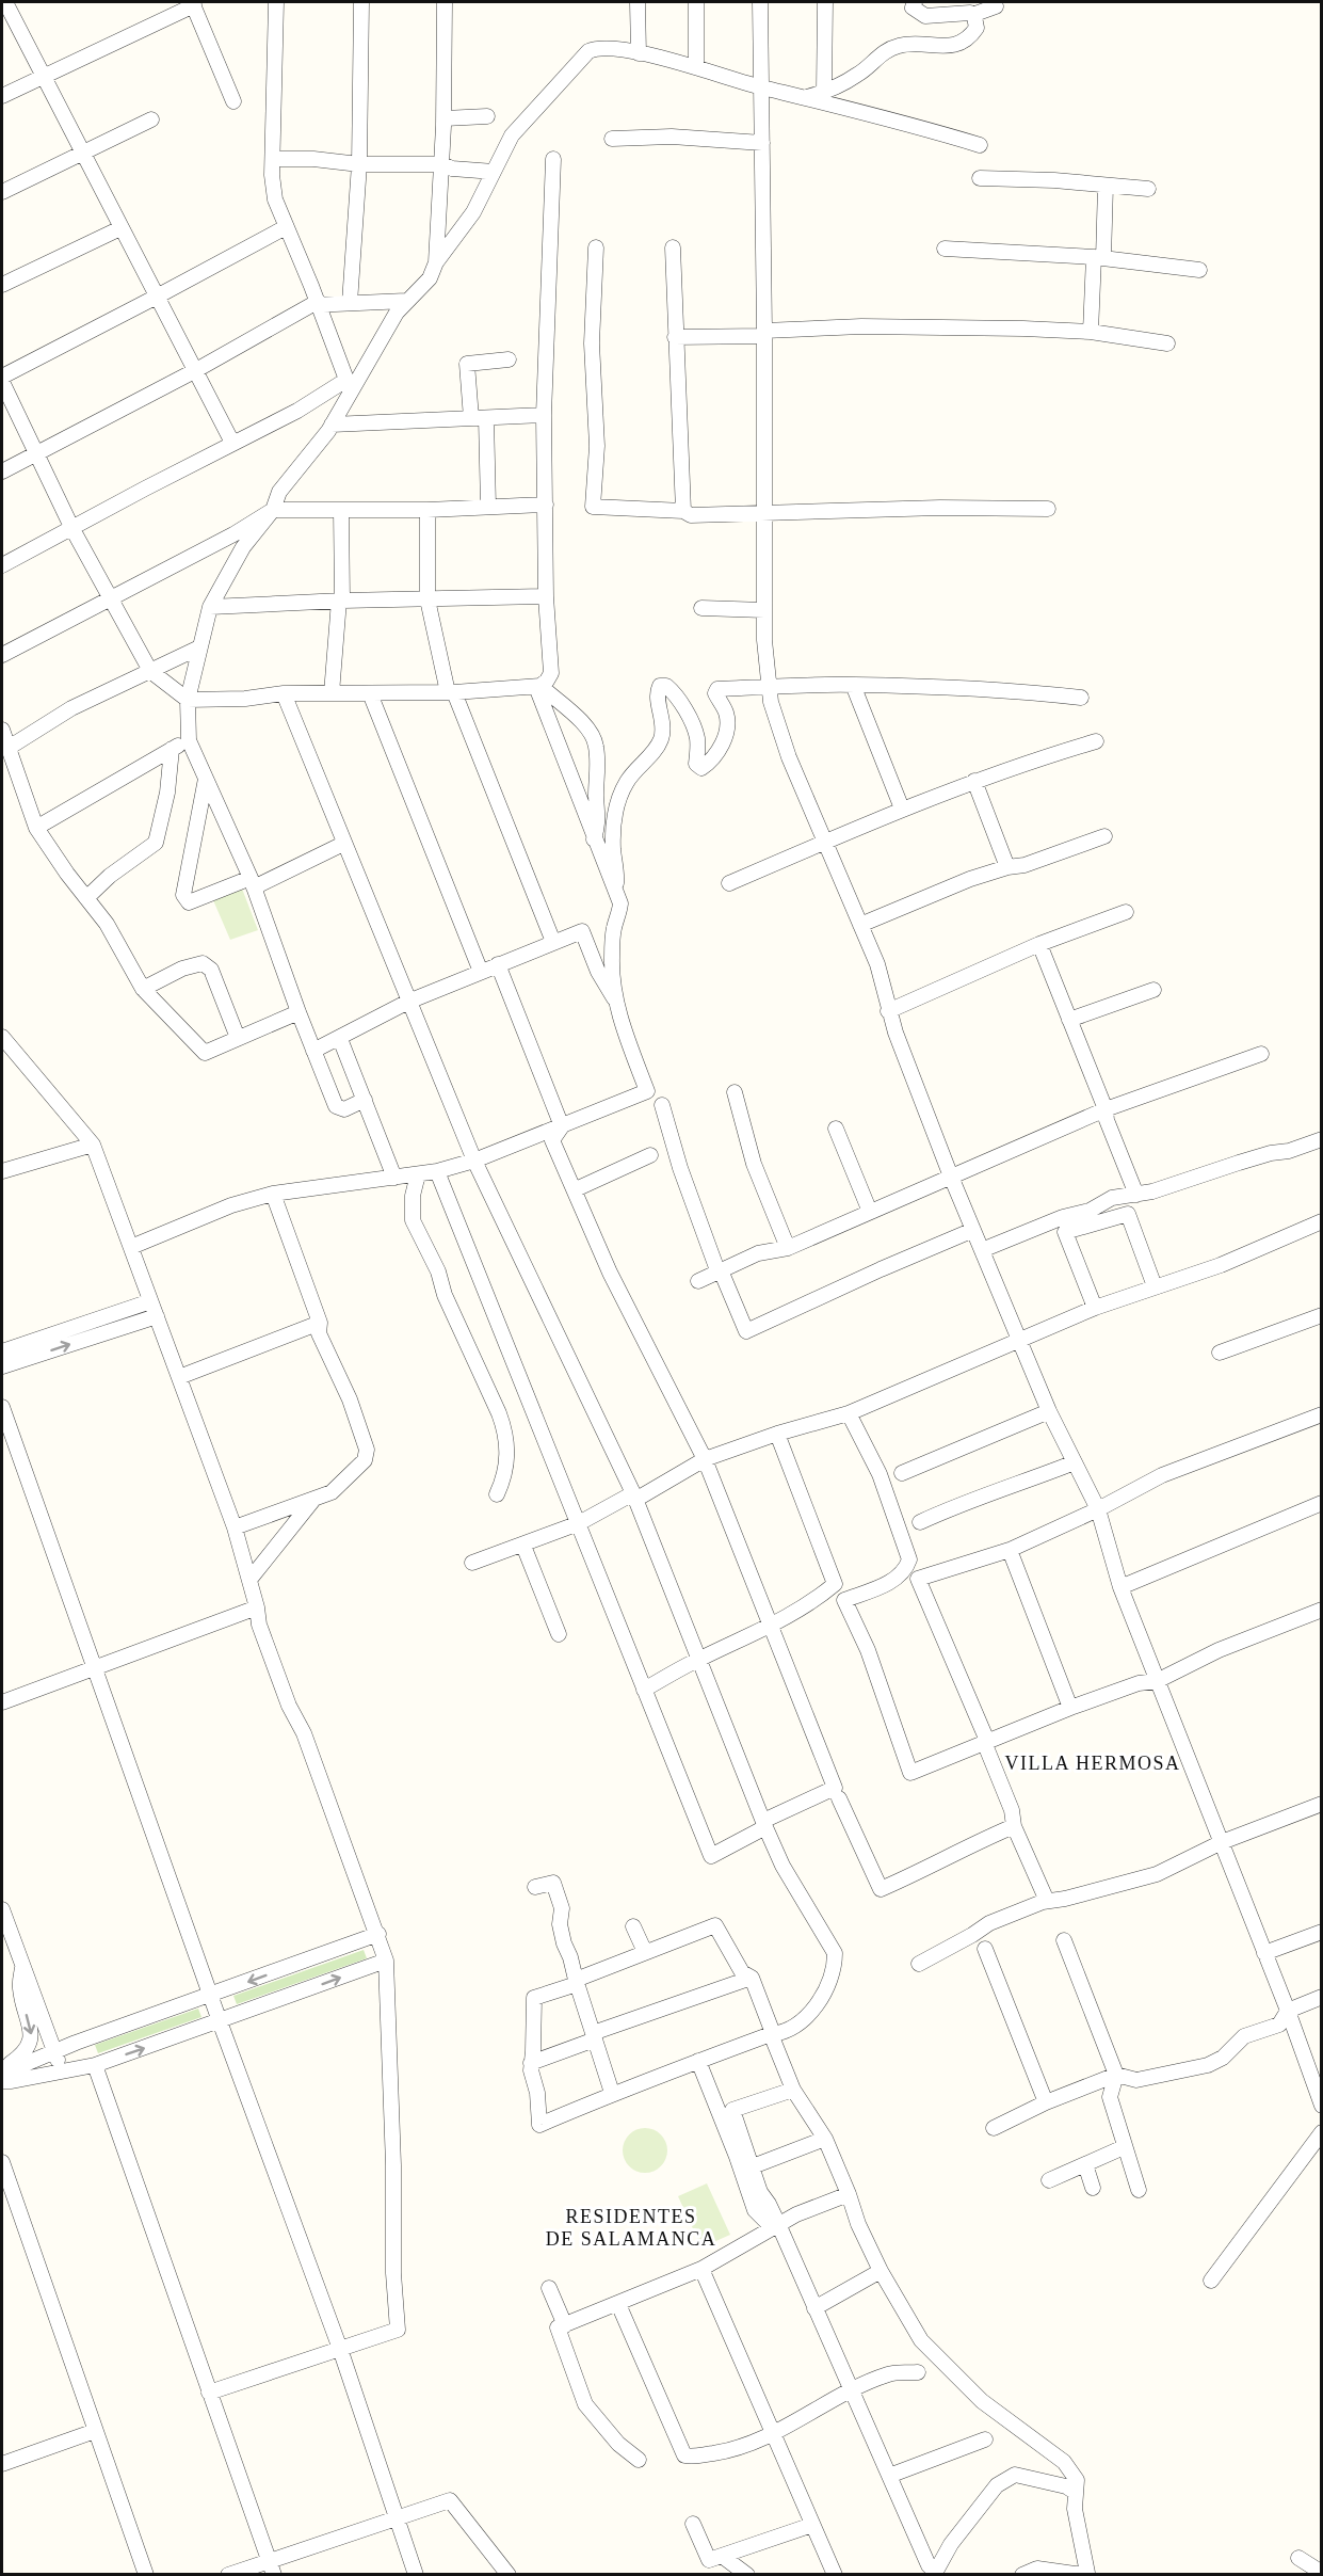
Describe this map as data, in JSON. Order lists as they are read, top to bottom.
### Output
{
  "districts": ["VILLA HERMOSA", "RESIDENTES DE SALAMANCA"]
}
